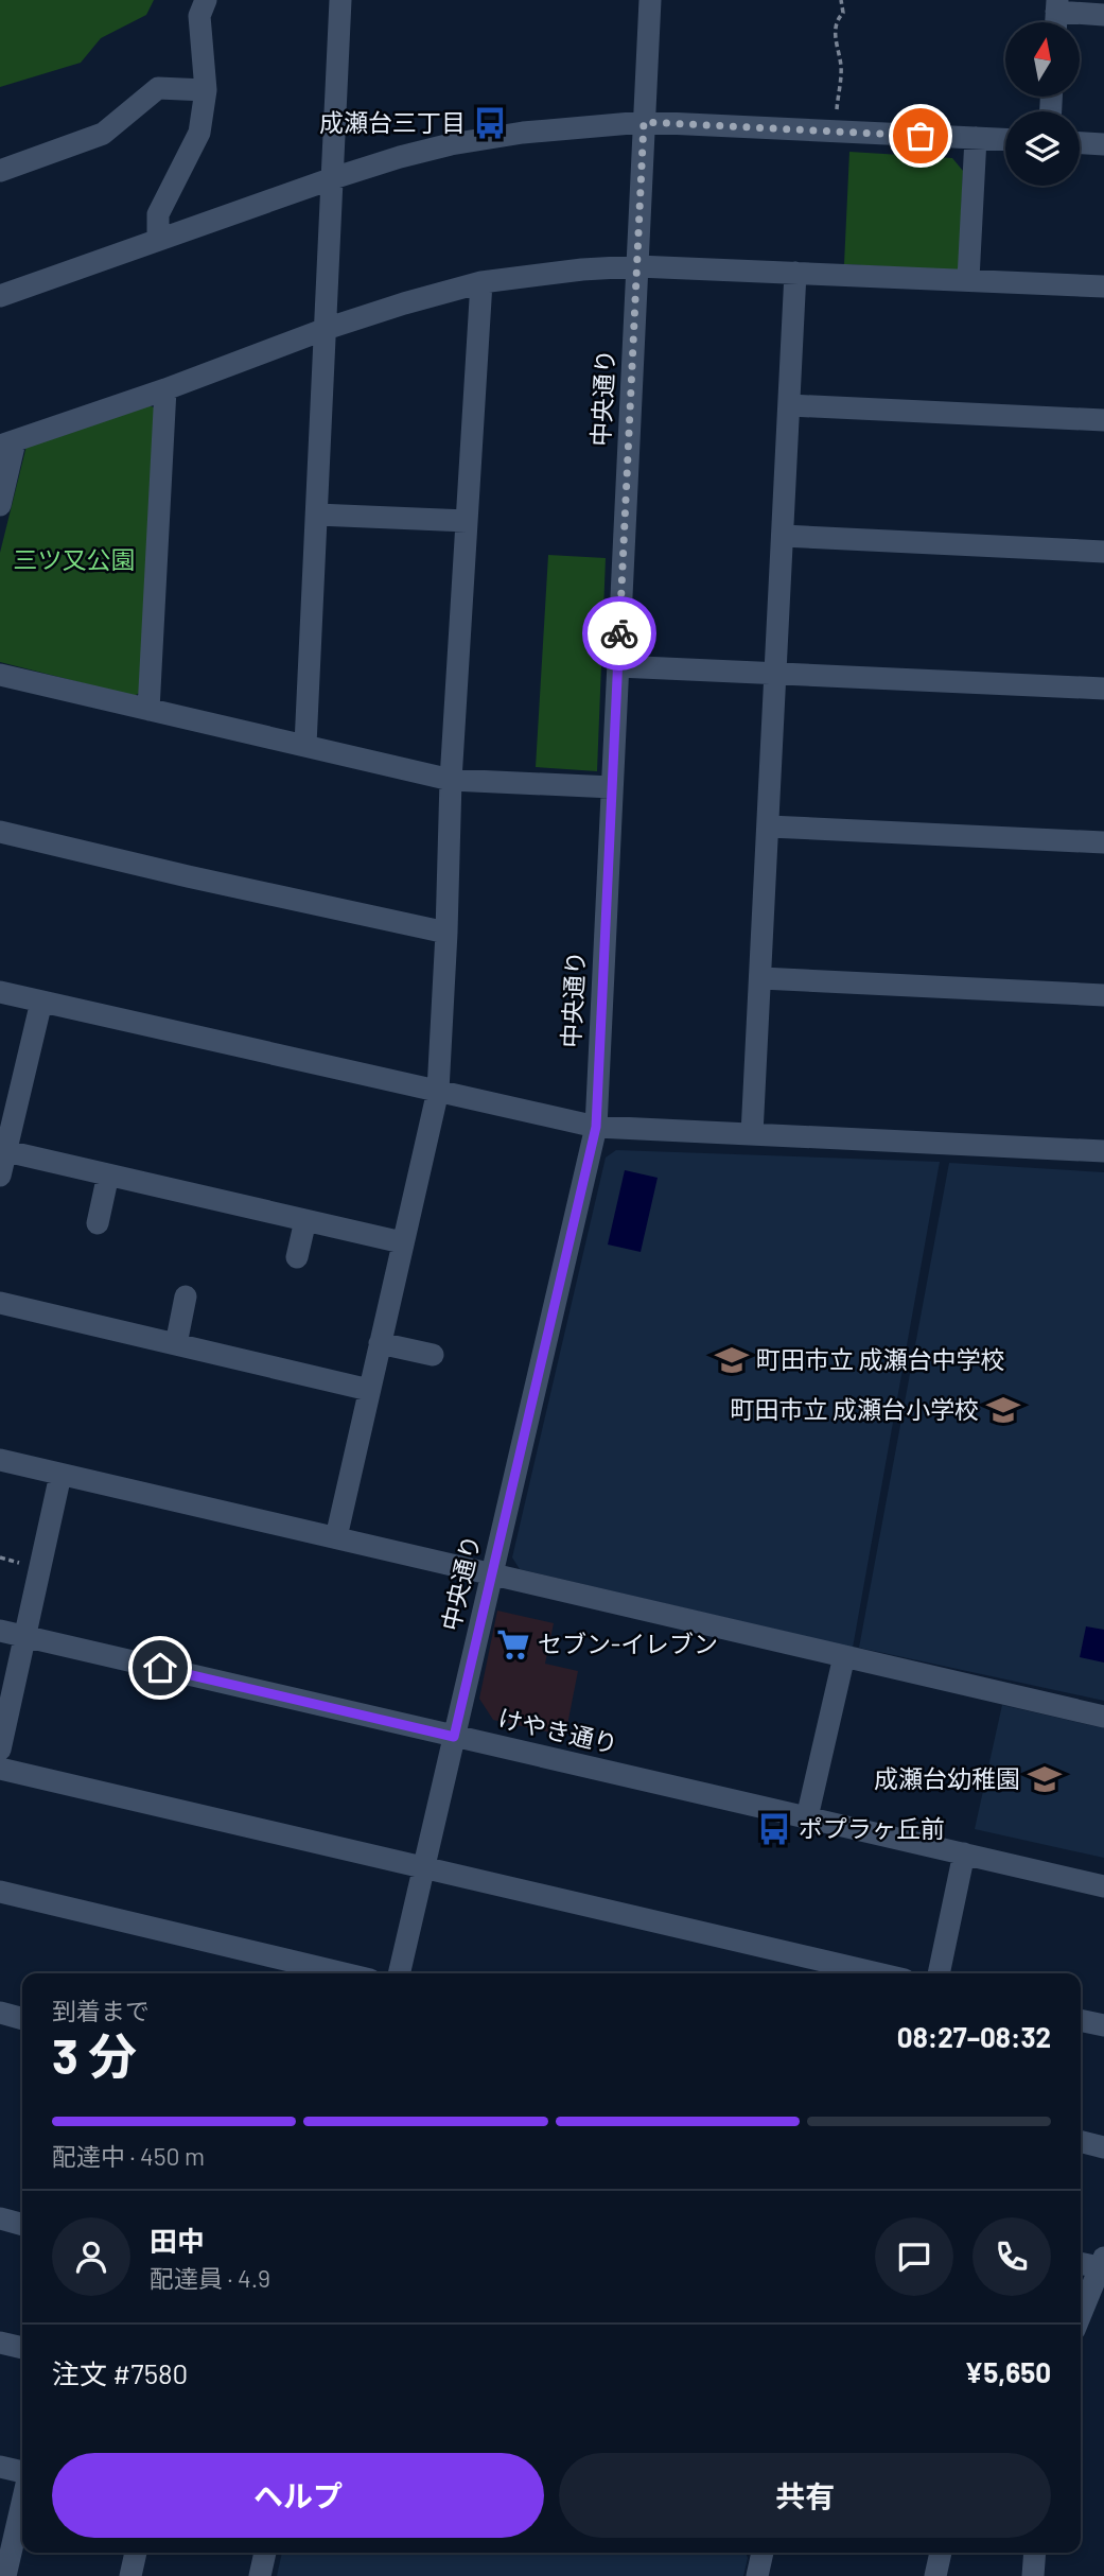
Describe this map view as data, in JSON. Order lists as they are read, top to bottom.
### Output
{
  "streets": {
    "street": ["中央通り", "けやき通り"]
  },
  "crossings": [
    ["中央通り", "けやき通り"]
  ],
  "parks": ["三ツ又公園"],
  "places": {
    "bus stop": ["成瀬台三丁目", "ポプラヶ丘前"],
    "school or university": ["町田市立 成瀬台中学校", "町田市立 成瀬台小学校", "成瀬台幼稚園"],
    "supermarket": ["セブン-イレブン"]
  },
  "north": "top",
  "page": {
    "heading": ["3 分", "到着まで", "08:27–08:32"],
    "panel": [
      "田中",
      "配達員 · 4.9",
      "注文 #7580",
      "¥5,650"
    ],
    "bar": "配達中 · 450 m",
    "buttons": ["ヘルプ", "共有"]
  }
}
